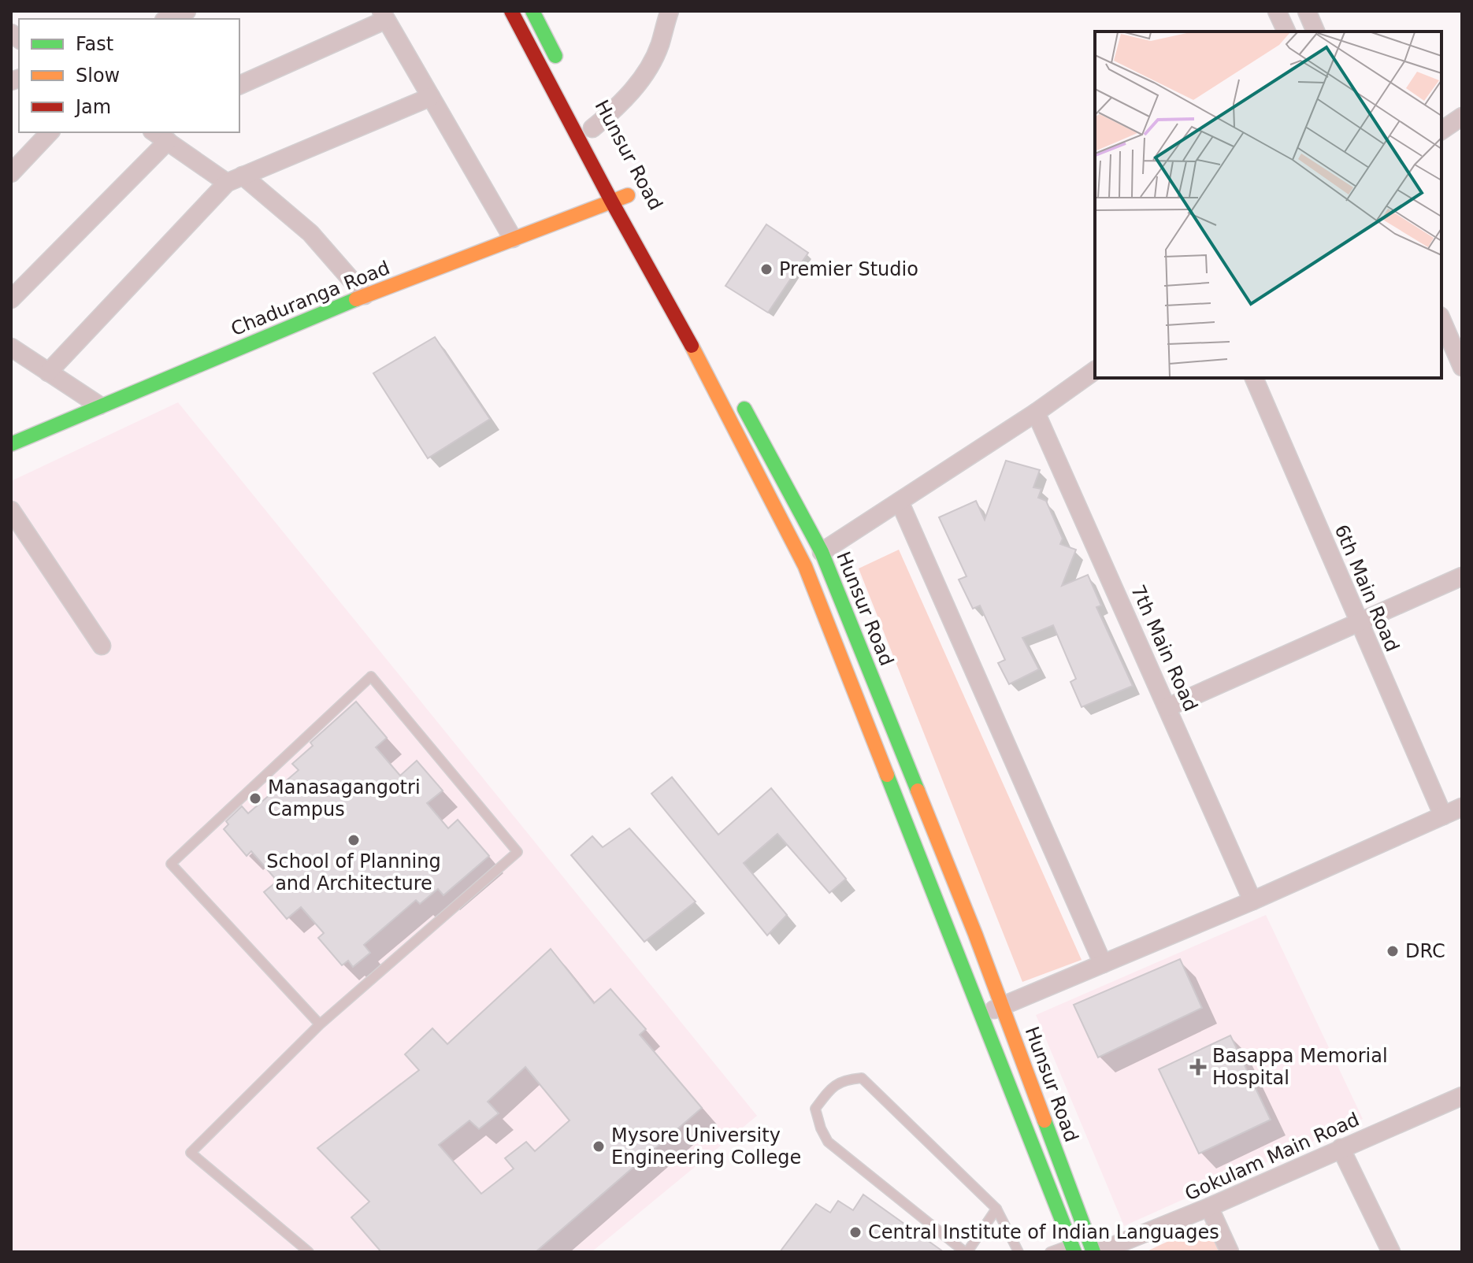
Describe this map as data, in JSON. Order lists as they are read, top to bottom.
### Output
{
  "streets": {
    "main road": ["Hunsur Road", "Chaduranga Road"],
    "street": ["6th Main Road", "7th Main Road", "Gokulam Main Road"]
  },
  "places": {
    "other": [
      "Premier Studio",
      "Manasagangotri Campus",
      "School of Planning and Architecture",
      "DRC",
      "Mysore University Engineering College",
      "Central Institute of Indian Languages"
    ],
    "health": ["Basappa Memorial Hospital"]
  },
  "legend": ["Fast", "Slow", "Jam"]
}
